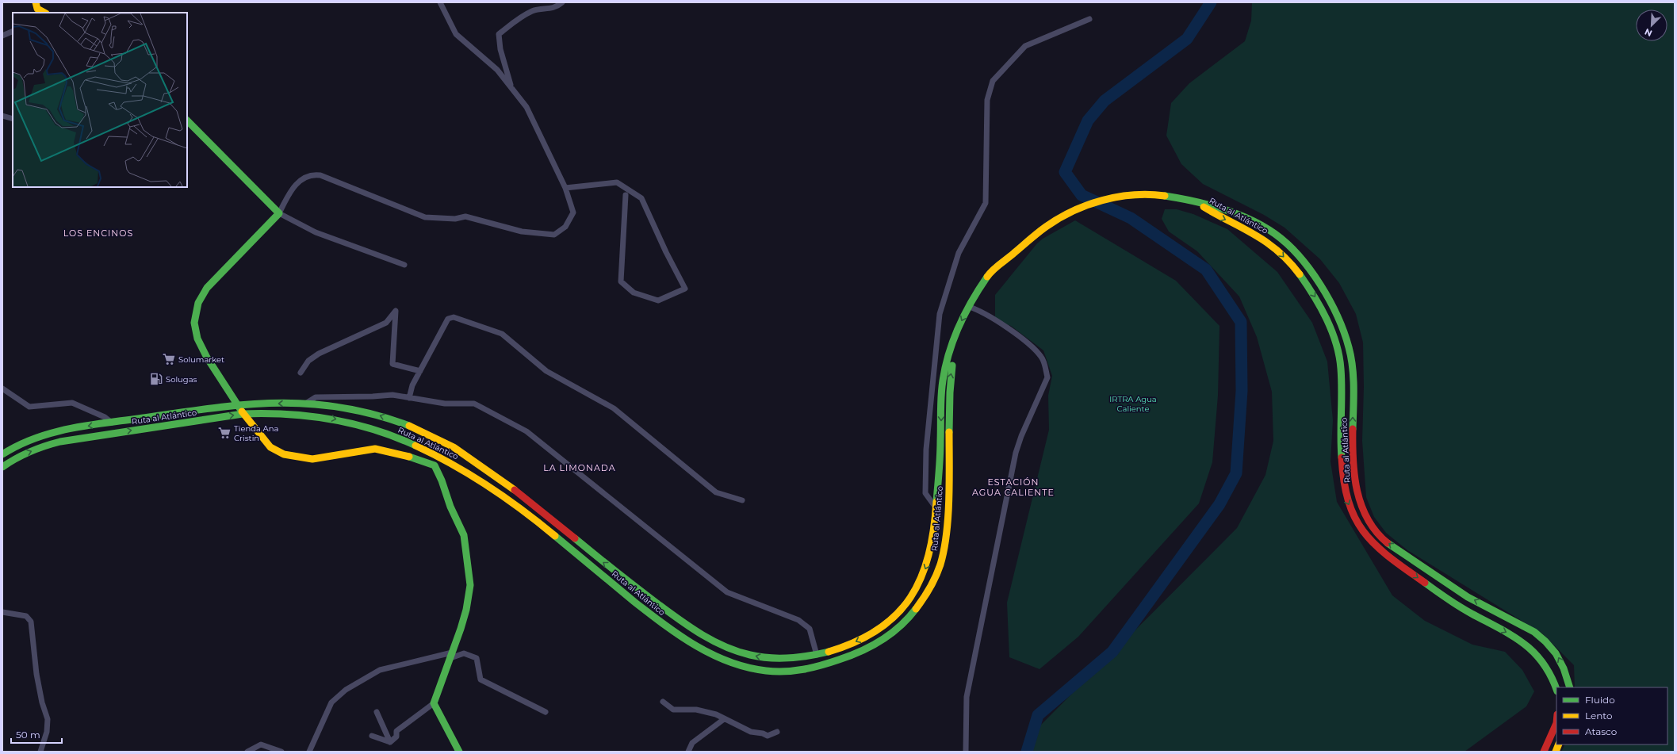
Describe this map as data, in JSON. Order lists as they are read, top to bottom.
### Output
{
  "streets": {
    "main road": ["Ruta al Atlántico"]
  },
  "districts": ["LOS ENCINOS", "LA LIMONADA", "ESTACIÓN AGUA CALIENTE"],
  "parks": ["IRTRA Agua Caliente"],
  "places": {
    "supermarket": ["Solumarket", "Tienda Ana Cristin"],
    "fuel station": ["Solugas"]
  },
  "legend": ["Fluido", "Lento", "Atasco"],
  "scale_bar": "50 m",
  "north": "bottom left"
}
